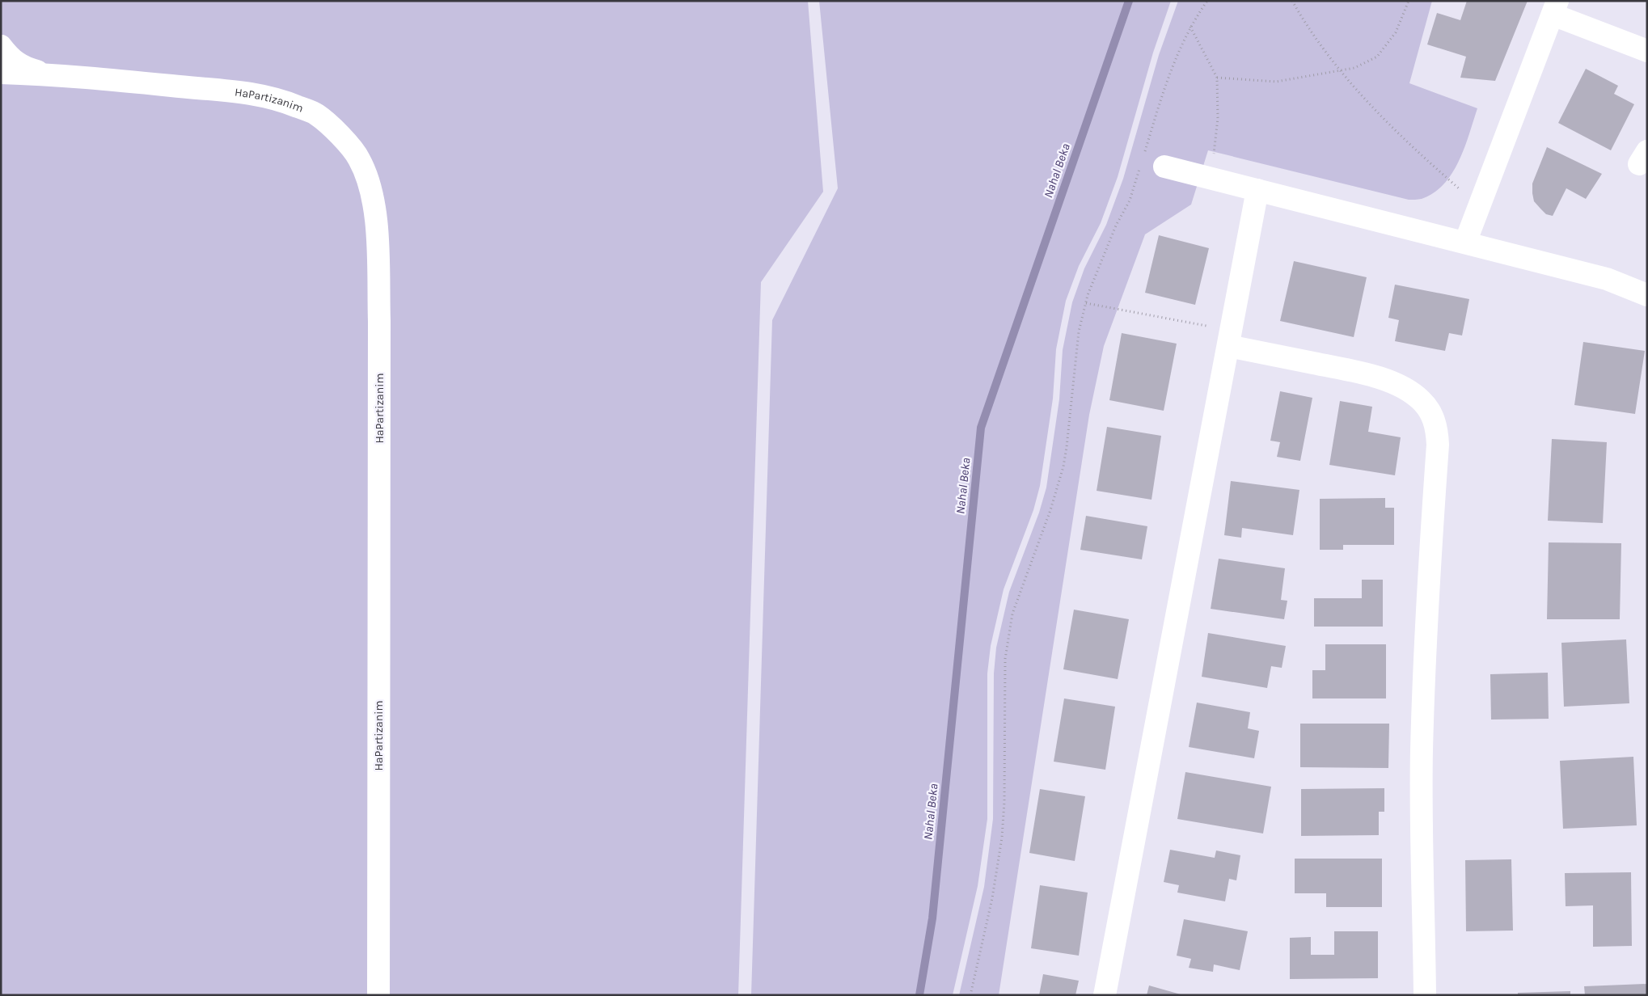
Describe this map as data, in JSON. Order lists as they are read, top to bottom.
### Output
{
  "streets": {
    "street": ["HaPartizanim"]
  },
  "water": ["Nahal Beka"]
}
